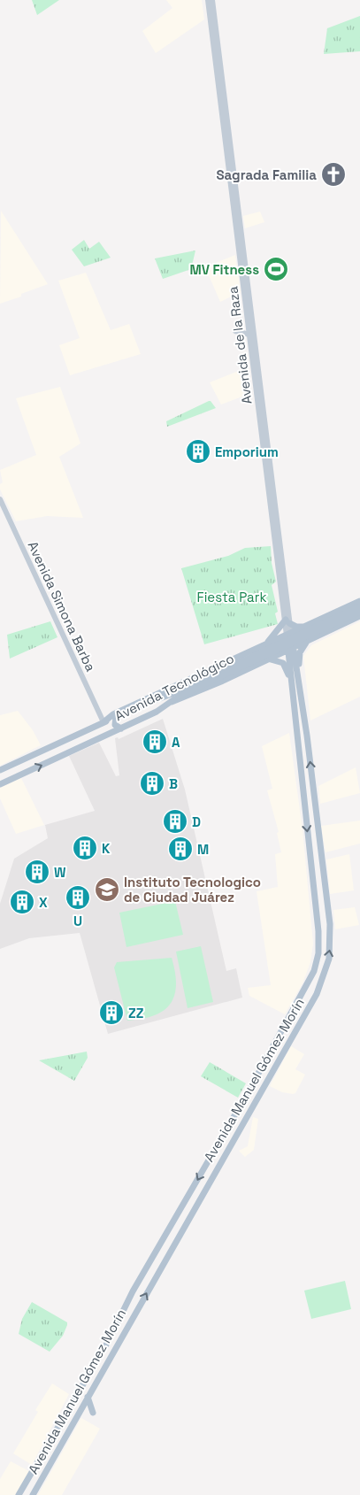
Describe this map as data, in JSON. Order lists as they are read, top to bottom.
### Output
{
  "streets": {
    "main road": [
      "Avenida de la Raza",
      "Avenida Simona Barba",
      "Avenida Tecnológico",
      "Avenida Manuel Gómez Morín"
    ]
  },
  "crossings": [
    ["Avenida de la Raza", "Avenida Manuel Gómez Morín"],
    ["Avenida Simona Barba", "Avenida Tecnológico"]
  ],
  "parks": ["Fiesta Park"],
  "places": {
    "church": ["Sagrada Familia"],
    "sports": ["MV Fitness"],
    "building": [
      "Emporium",
      "A",
      "B",
      "D",
      "K",
      "M",
      "W",
      "U",
      "X",
      "ZZ"
    ],
    "school or university": ["Instituto Tecnologico de Ciudad Juárez"]
  }
}
